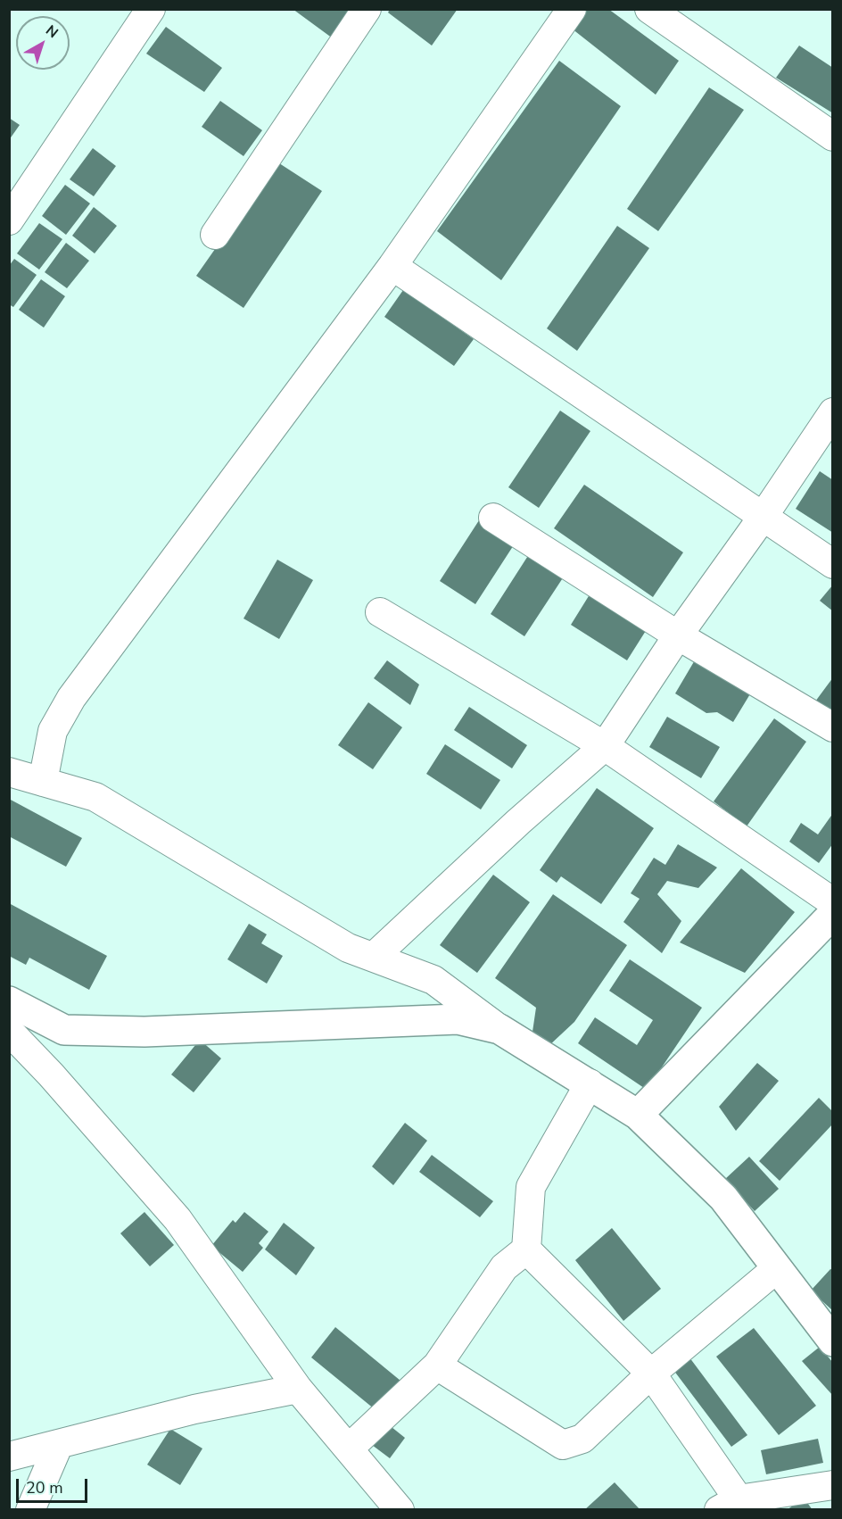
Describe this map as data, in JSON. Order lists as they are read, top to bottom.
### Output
{
  "scale_bar": "20 m",
  "north": "top right"
}
